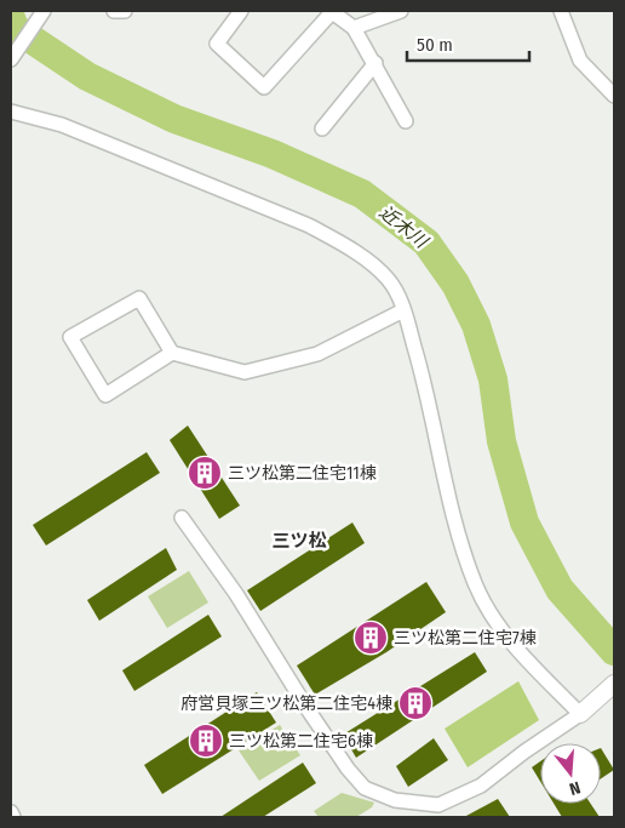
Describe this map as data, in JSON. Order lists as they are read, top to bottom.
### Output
{
  "districts": ["三ツ松"],
  "water": ["近木川"],
  "places": {
    "building": [
      "三ツ松第二住宅11棟",
      "三ツ松第二住宅7棟",
      "府営貝塚三ツ松第二住宅4棟",
      "三ツ松第二住宅6棟"
    ]
  },
  "scale_bar": "50 m",
  "north": "bottom"
}
